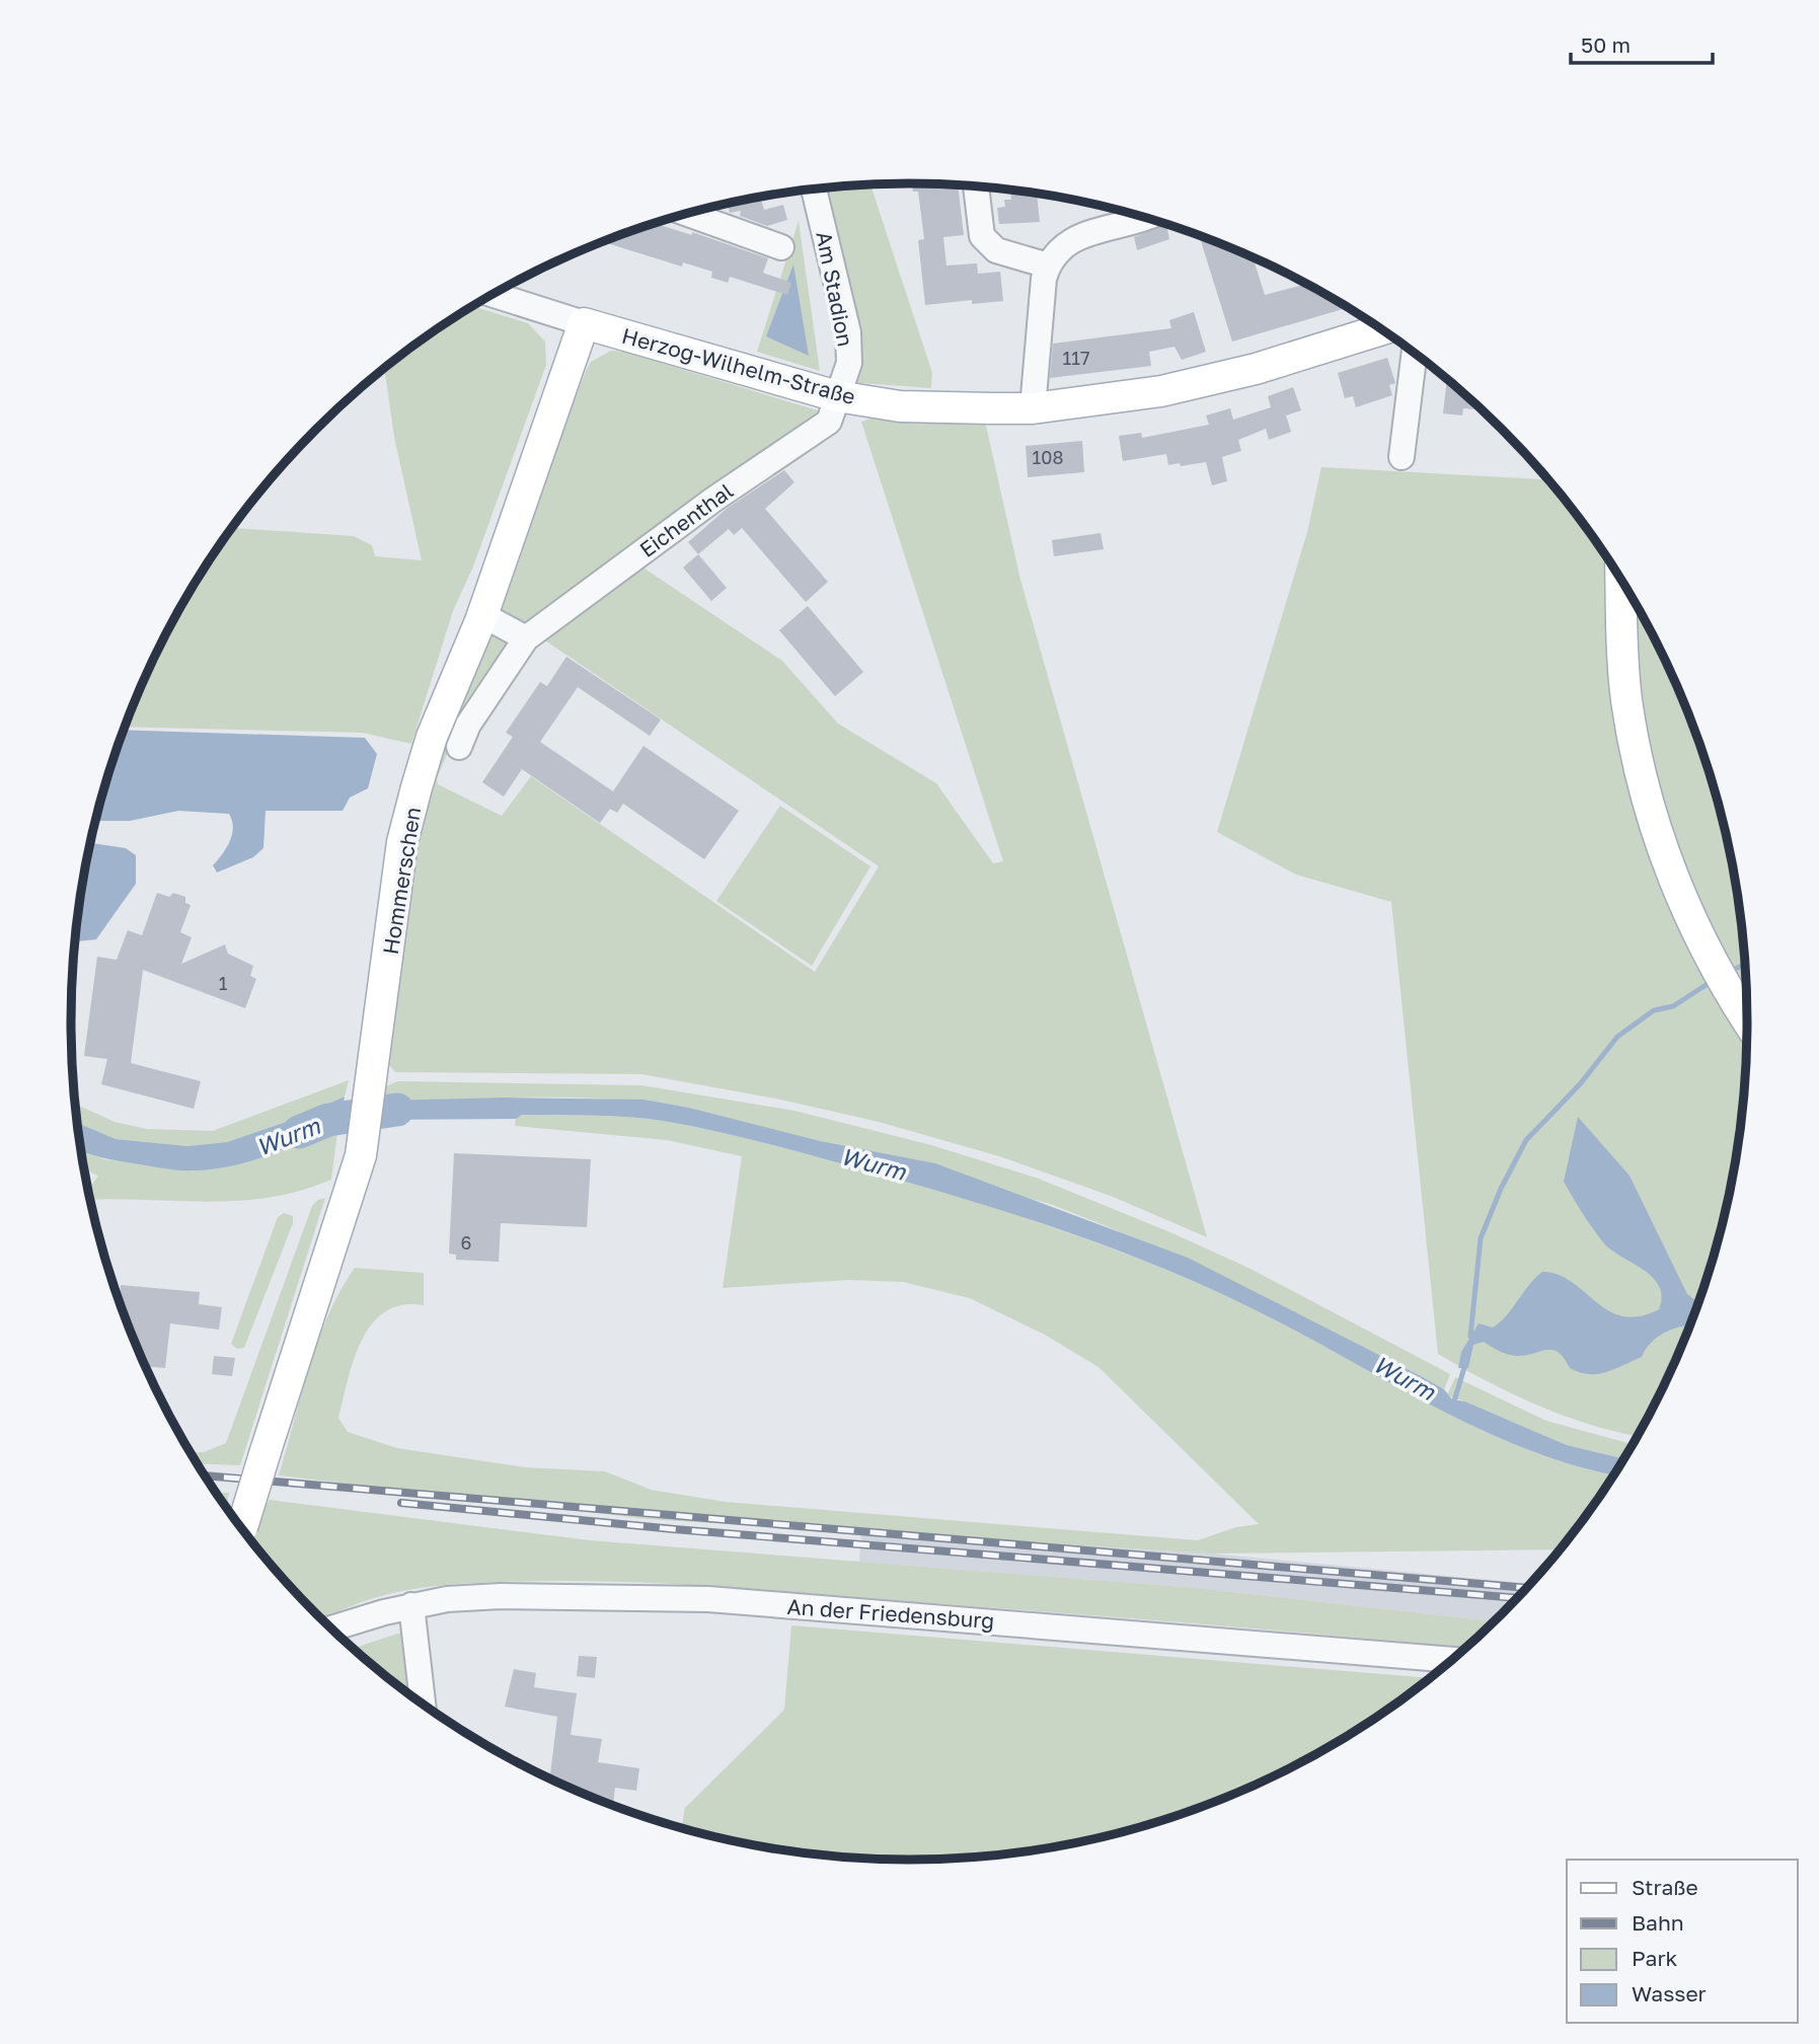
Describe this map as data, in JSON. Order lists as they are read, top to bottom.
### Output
{
  "streets": {
    "main road": ["Herzog-Wilhelm-Straße", "Hommerschen"],
    "street": ["Am Stadion", "Eichenthal", "An der Friedensburg"]
  },
  "crossings": [
    ["Am Stadion", "Herzog-Wilhelm-Straße"],
    ["Am Stadion", "Eichenthal"],
    ["Herzog-Wilhelm-Straße", "Eichenthal"],
    ["Herzog-Wilhelm-Straße", "Hommerschen"]
  ],
  "water": ["Wurm"],
  "house_numbers": [
    "117",
    "108",
    "1",
    "6"
  ],
  "legend": [
    "Straße",
    "Bahn",
    "Park",
    "Wasser"
  ],
  "scale_bar": "50 m"
}
